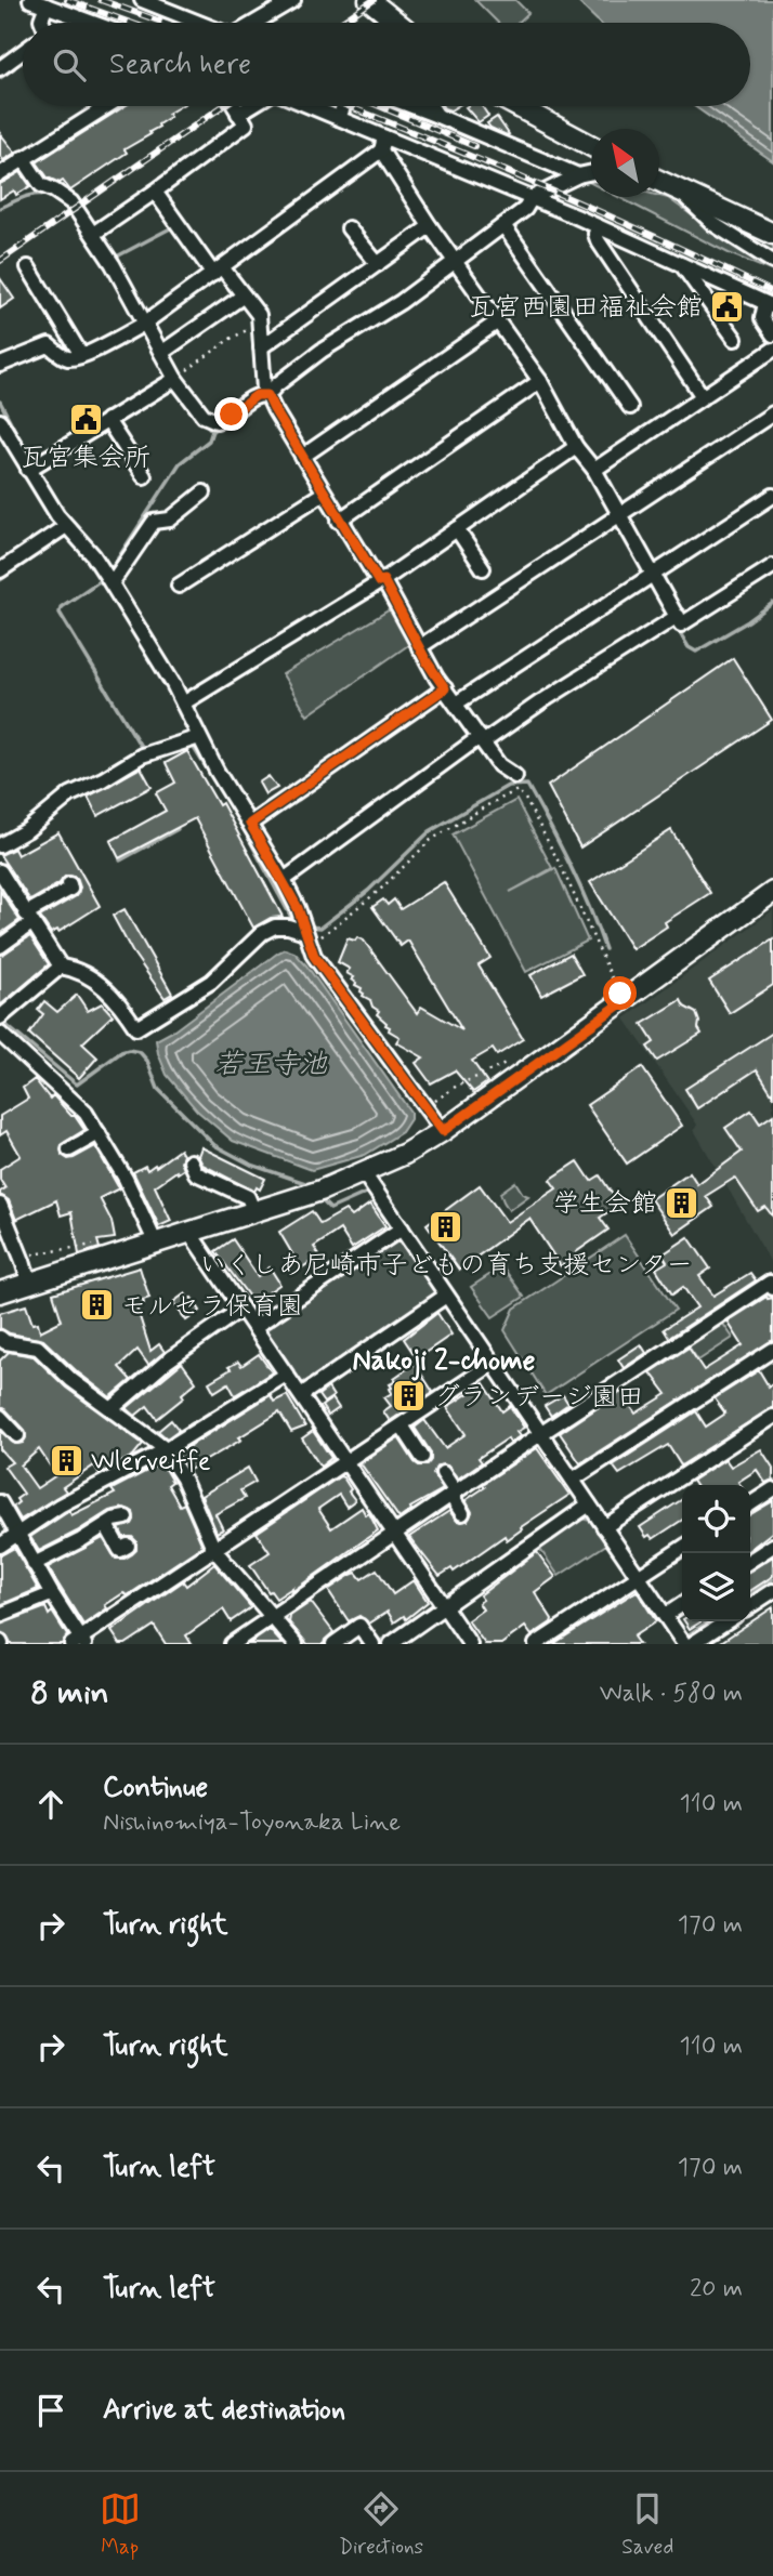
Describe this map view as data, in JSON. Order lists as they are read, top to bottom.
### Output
{
  "districts": ["Nakoji 2-chome"],
  "water": ["若王寺池"],
  "places": {
    "public building": ["瓦宮西園田福祉会館", "瓦宮集会所"],
    "building": [
      "学生会館",
      "いくしあ尼崎市子どもの育ち支援センター",
      "モルセラ保育園",
      "グランデージ園田",
      "Wlerveiffe"
    ]
  },
  "north": "top left",
  "page": {
    "search": "Search here",
    "heading": ["8 min", "Walk · 580 m"],
    "list": [
      ["Continue", "Nishinomiya-Toyonaka Line", "110 m"],
      ["Turn right", "170 m"],
      ["Turn right", "110 m"],
      ["Turn left", "170 m"],
      ["Turn left", "20 m"],
      "Arrive at destination"
    ],
    "nav": ["Map", "Directions", "Saved"]
  }
}
